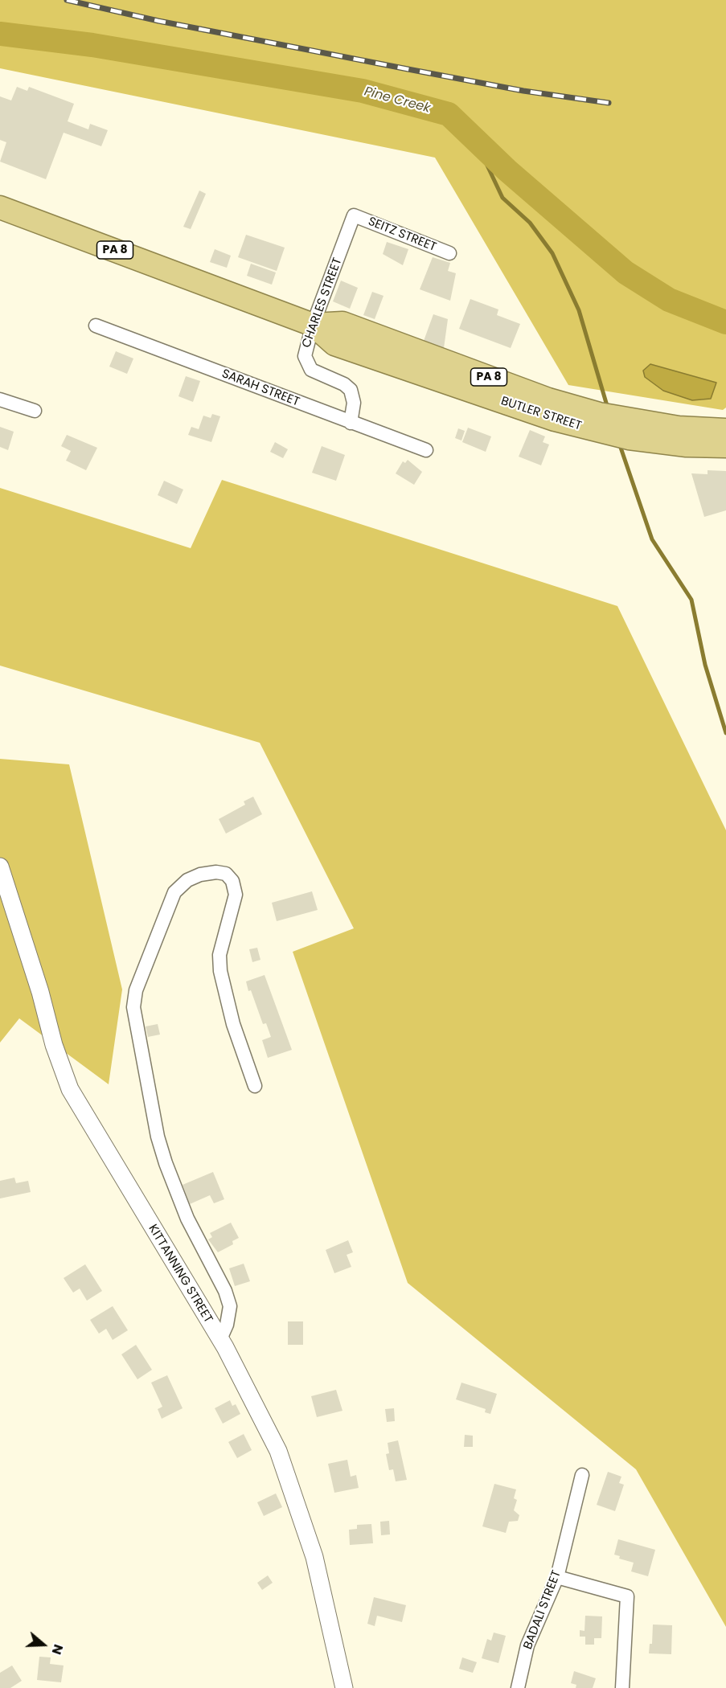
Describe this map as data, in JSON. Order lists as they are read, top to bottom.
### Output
{
  "streets": {
    "highway": ["PA 8", "BUTLER STREET"],
    "street": [
      "SEITZ STREET",
      "CHARLES STREET",
      "SARAH STREET",
      "KITTANNING STREET",
      "BADALI STREET"
    ]
  },
  "crossings": [
    ["SEITZ STREET", "CHARLES STREET"],
    ["CHARLES STREET", "SARAH STREET"],
    ["CHARLES STREET", "BUTLER STREET"]
  ],
  "water": ["Pine Creek"],
  "north": "right"
}
